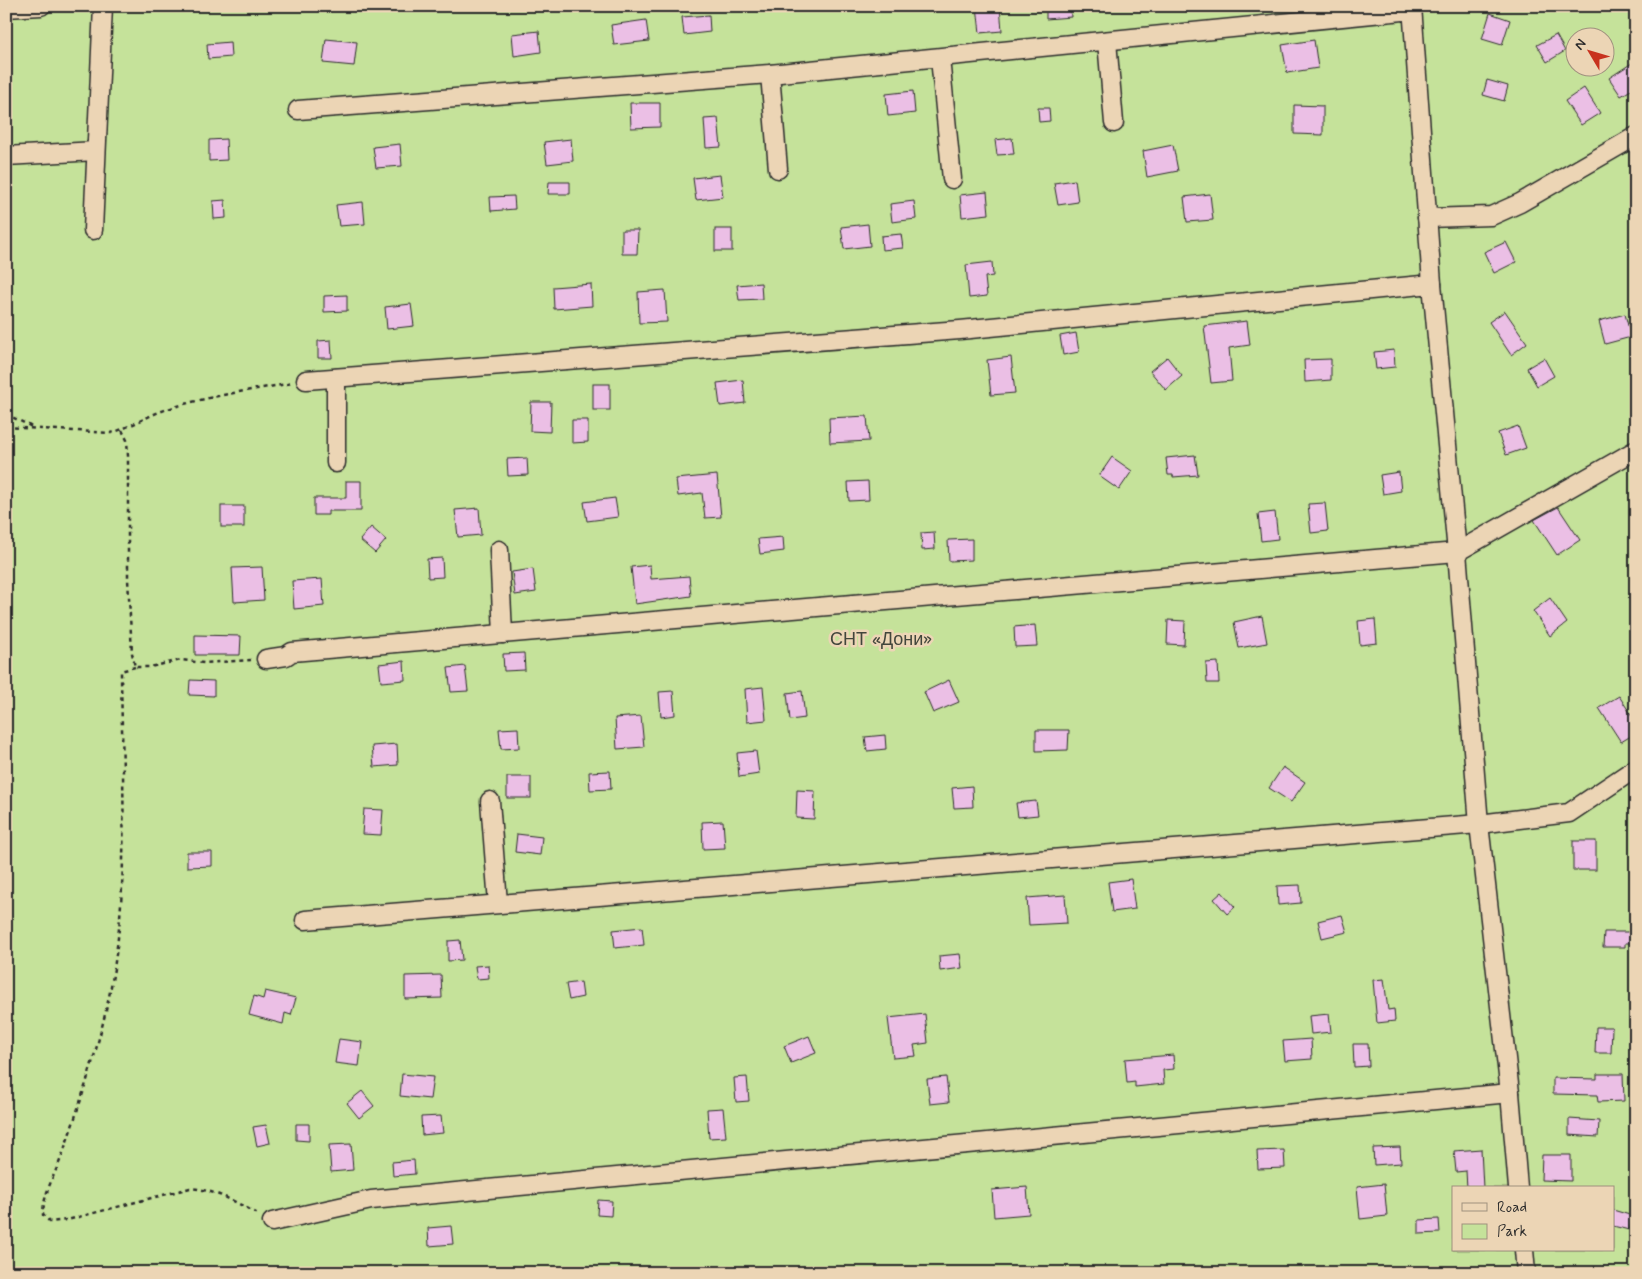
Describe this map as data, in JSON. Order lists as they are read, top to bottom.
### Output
{
  "parks": ["СНТ «Дони»"],
  "legend": ["Road", "Park"],
  "north": "top left"
}
